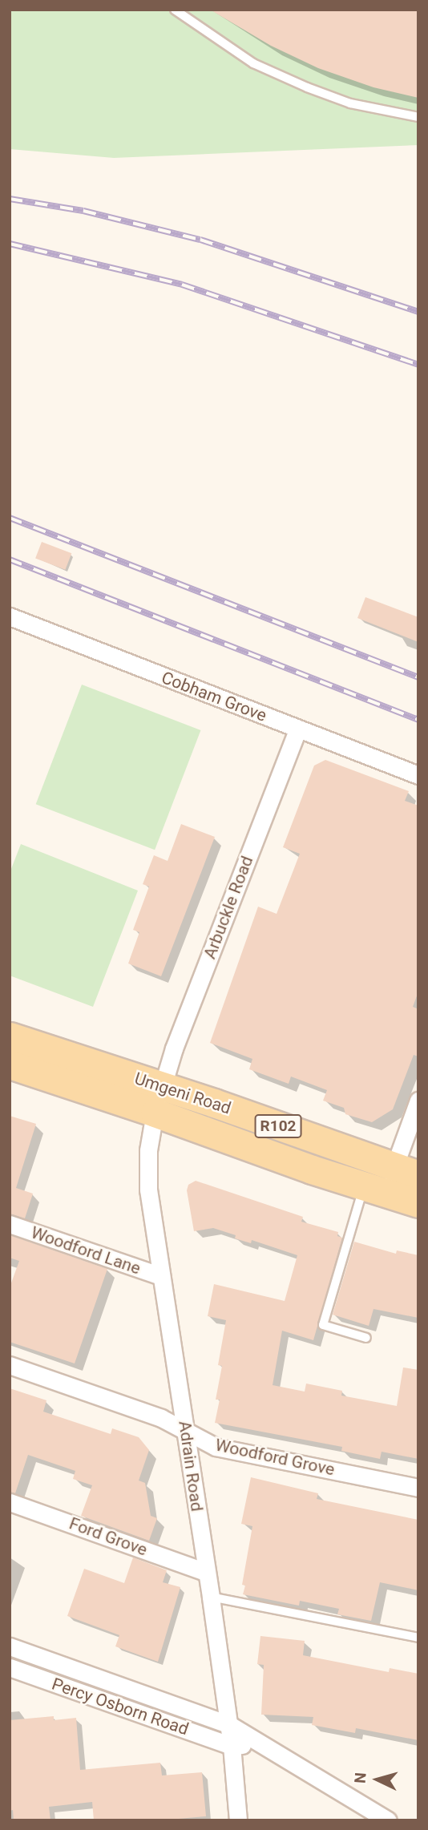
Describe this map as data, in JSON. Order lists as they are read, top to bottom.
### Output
{
  "streets": {
    "main road": ["Umgeni Road", "R102"],
    "street": [
      "Cobham Grove",
      "Arbuckle Road",
      "Woodford Lane",
      "Woodford Grove",
      "Adrain Road",
      "Ford Grove",
      "Percy Osborn Road"
    ]
  },
  "crossings": [
    ["Cobham Grove", "Arbuckle Road"],
    ["Arbuckle Road", "Umgeni Road"],
    ["Arbuckle Road", "Adrain Road"],
    ["Umgeni Road", "Adrain Road"],
    ["Woodford Lane", "Adrain Road"],
    ["Woodford Grove", "Adrain Road"],
    ["Adrain Road", "Ford Grove"],
    ["Adrain Road", "Percy Osborn Road"]
  ],
  "north": "left"
}
